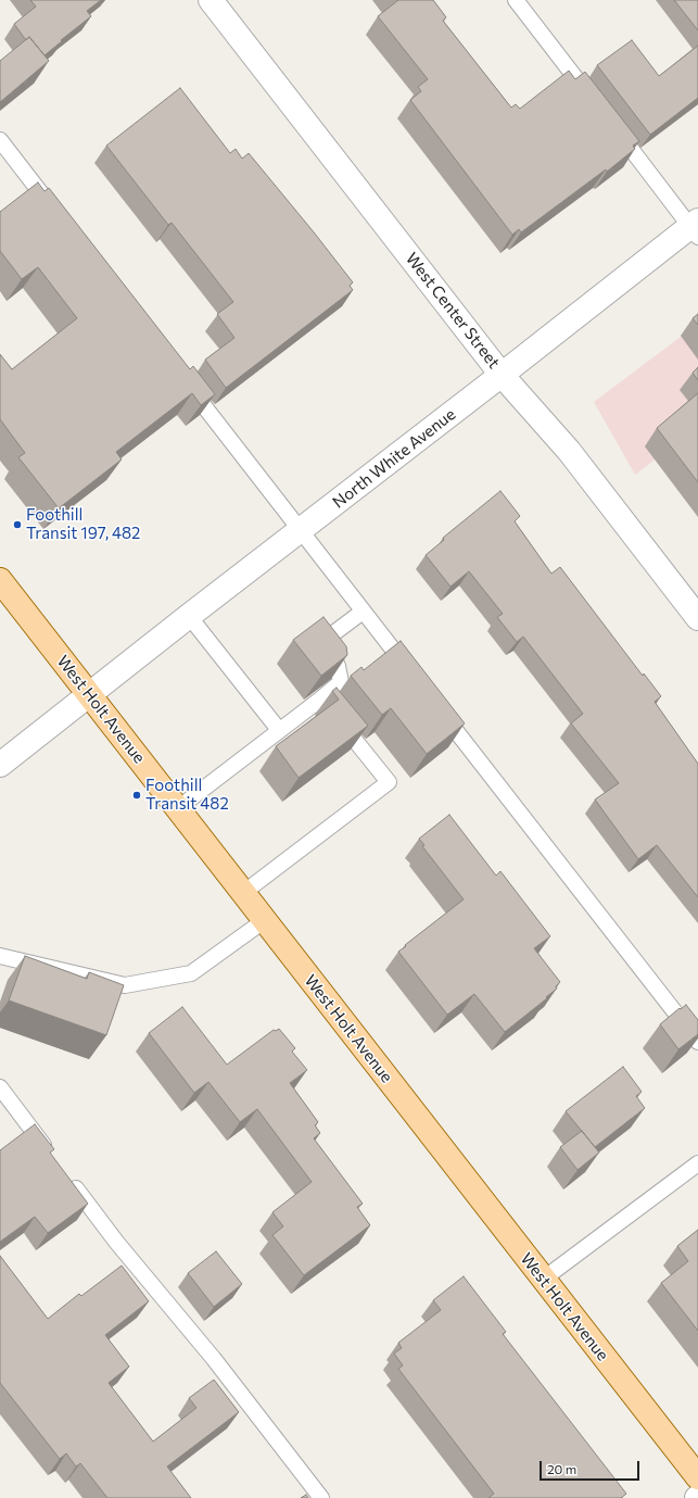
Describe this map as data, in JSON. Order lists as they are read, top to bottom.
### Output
{
  "streets": {
    "main road": ["West Holt Avenue"],
    "street": ["West Center Street", "North White Avenue"]
  },
  "crossings": [
    ["West Center Street", "North White Avenue"],
    ["North White Avenue", "West Holt Avenue"]
  ],
  "places": ["Foothill Transit 197, 482", "Foothill Transit 482"],
  "scale_bar": "20 m"
}
